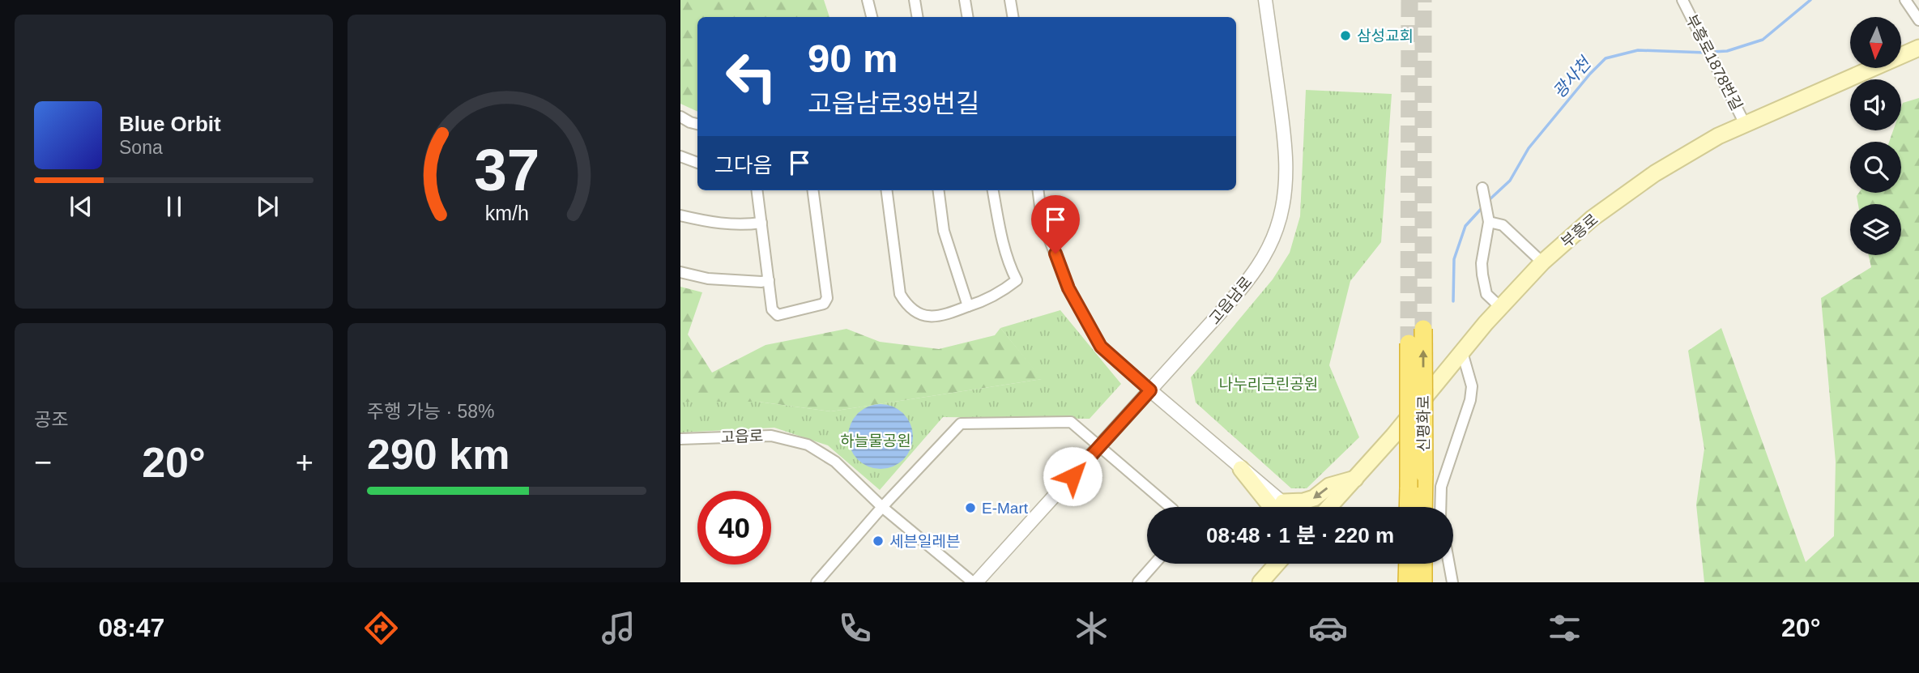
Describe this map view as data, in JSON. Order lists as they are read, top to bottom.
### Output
{
  "streets": {
    "highway": ["신평화로"],
    "main road": ["부흥로"],
    "street": ["부흥로1878번길", "고읍남로", "고읍로"]
  },
  "crossings": [
    ["부흥로1878번길", "부흥로"]
  ],
  "water": ["광사천"],
  "parks": ["나누리근린공원", "하늘물공원"],
  "places": ["삼성교회", "E-Mart", "세븐일레븐"],
  "north": "bottom",
  "page": {
    "turn": ["90 m", "고읍남로39번길"],
    "song": ["Blue Orbit", "Sona"],
    "then": "그다음",
    "tile": [
      "공조",
      ["주행 가능 · 58%", "290 km"]
    ],
    "heat": ["−", "20°", "+"],
    "limit": "40",
    "trip": "08:48 · 1 분 · 220 m",
    "tabs": ["08:47", "20°"],
    "gauge": ["37", "km/h"]
  }
}
